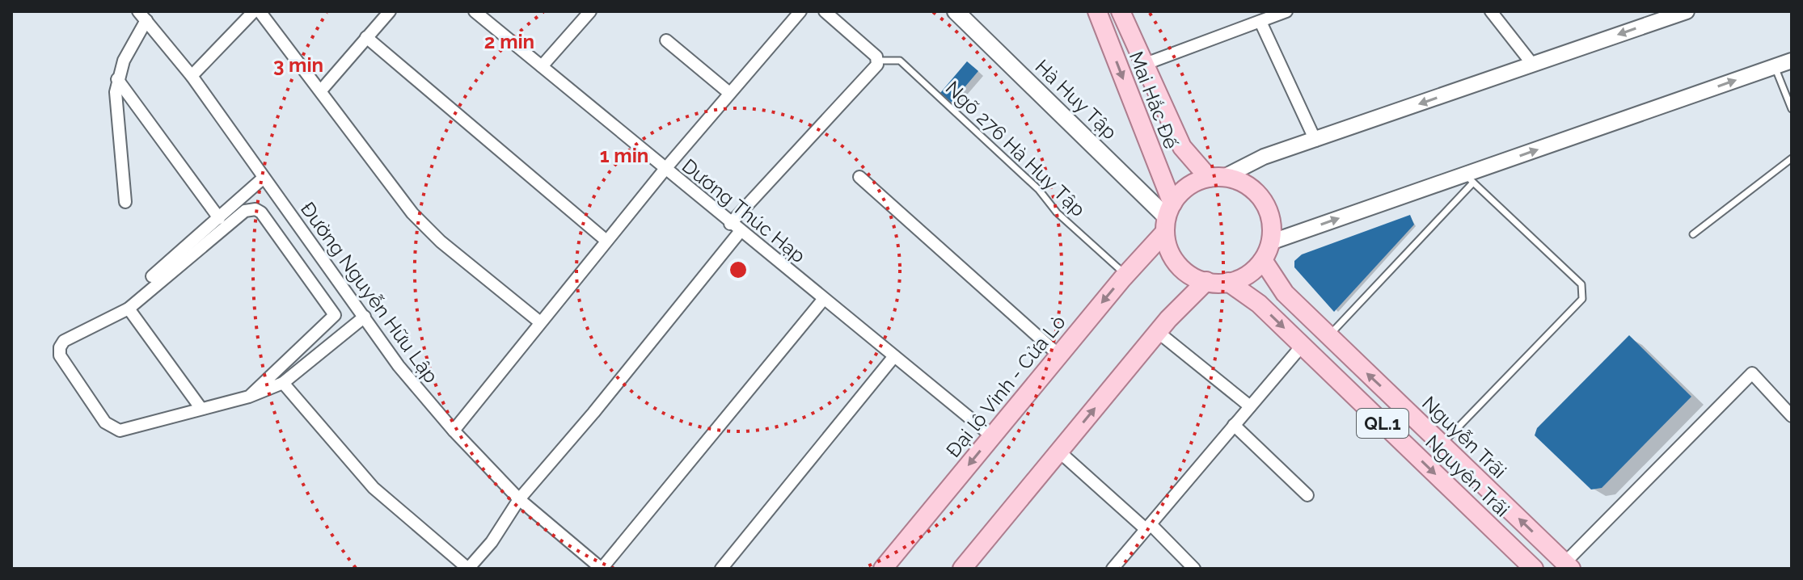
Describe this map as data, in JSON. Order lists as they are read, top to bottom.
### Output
{
  "streets": {
    "main road": [
      "Hà Huy Tập",
      "Mai Hắc Đế",
      "Đại lộ Vinh - Cửa Lò",
      "QL.1",
      "Nguyễn Trãi",
      "Nguyên Trãi"
    ],
    "street": ["Dương Thúc Hạp", "Đường Nguyễn Hữu Lập"],
    "lane": ["Ngõ 276 Hà Huy Tập"]
  },
  "crossings": [
    ["Hà Huy Tập", "Mai Hắc Đế"],
    ["Hà Huy Tập", "Đại lộ Vinh - Cửa Lò"],
    ["Hà Huy Tập", "QL.1"],
    ["Hà Huy Tập", "Nguyên Trãi"],
    ["Mai Hắc Đế", "Đại lộ Vinh - Cửa Lò"],
    ["Mai Hắc Đế", "QL.1"],
    ["Mai Hắc Đế", "Nguyên Trãi"],
    ["Ngõ 276 Hà Huy Tập", "Đại lộ Vinh - Cửa Lò"],
    ["Dương Thúc Hạp", "Đại lộ Vinh - Cửa Lò"],
    ["Đại lộ Vinh - Cửa Lò", "QL.1"],
    ["Đại lộ Vinh - Cửa Lò", "Nguyên Trãi"],
    ["QL.1", "Nguyễn Trãi"],
    ["QL.1", "Nguyên Trãi"]
  ],
  "one_way": ["Nguyễn Trãi", "Nguyên Trãi"],
  "rings": ["2 min", "3 min", "1 min"]
}
